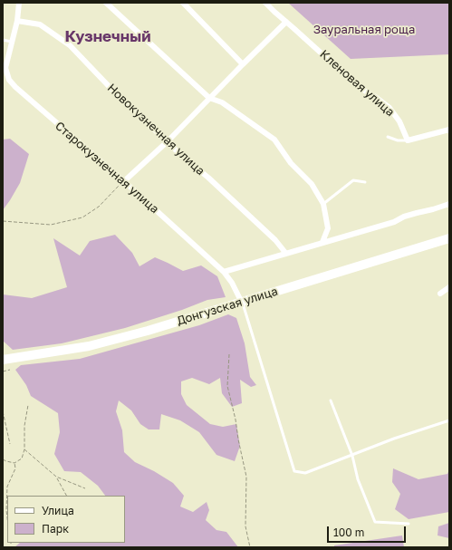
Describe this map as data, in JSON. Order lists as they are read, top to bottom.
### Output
{
  "streets": {
    "main road": ["Донгузская улица"],
    "street": ["Кленовая улица", "Новокузнечная улица", "Старокузнечная улица"]
  },
  "crossings": [
    ["Новокузнечная улица", "Старокузнечная улица"],
    ["Старокузнечная улица", "Донгузская улица"]
  ],
  "districts": ["Кузнечный"],
  "parks": ["Зауральная роща"],
  "legend": ["Улица", "Парк"],
  "scale_bar": "100 m"
}
